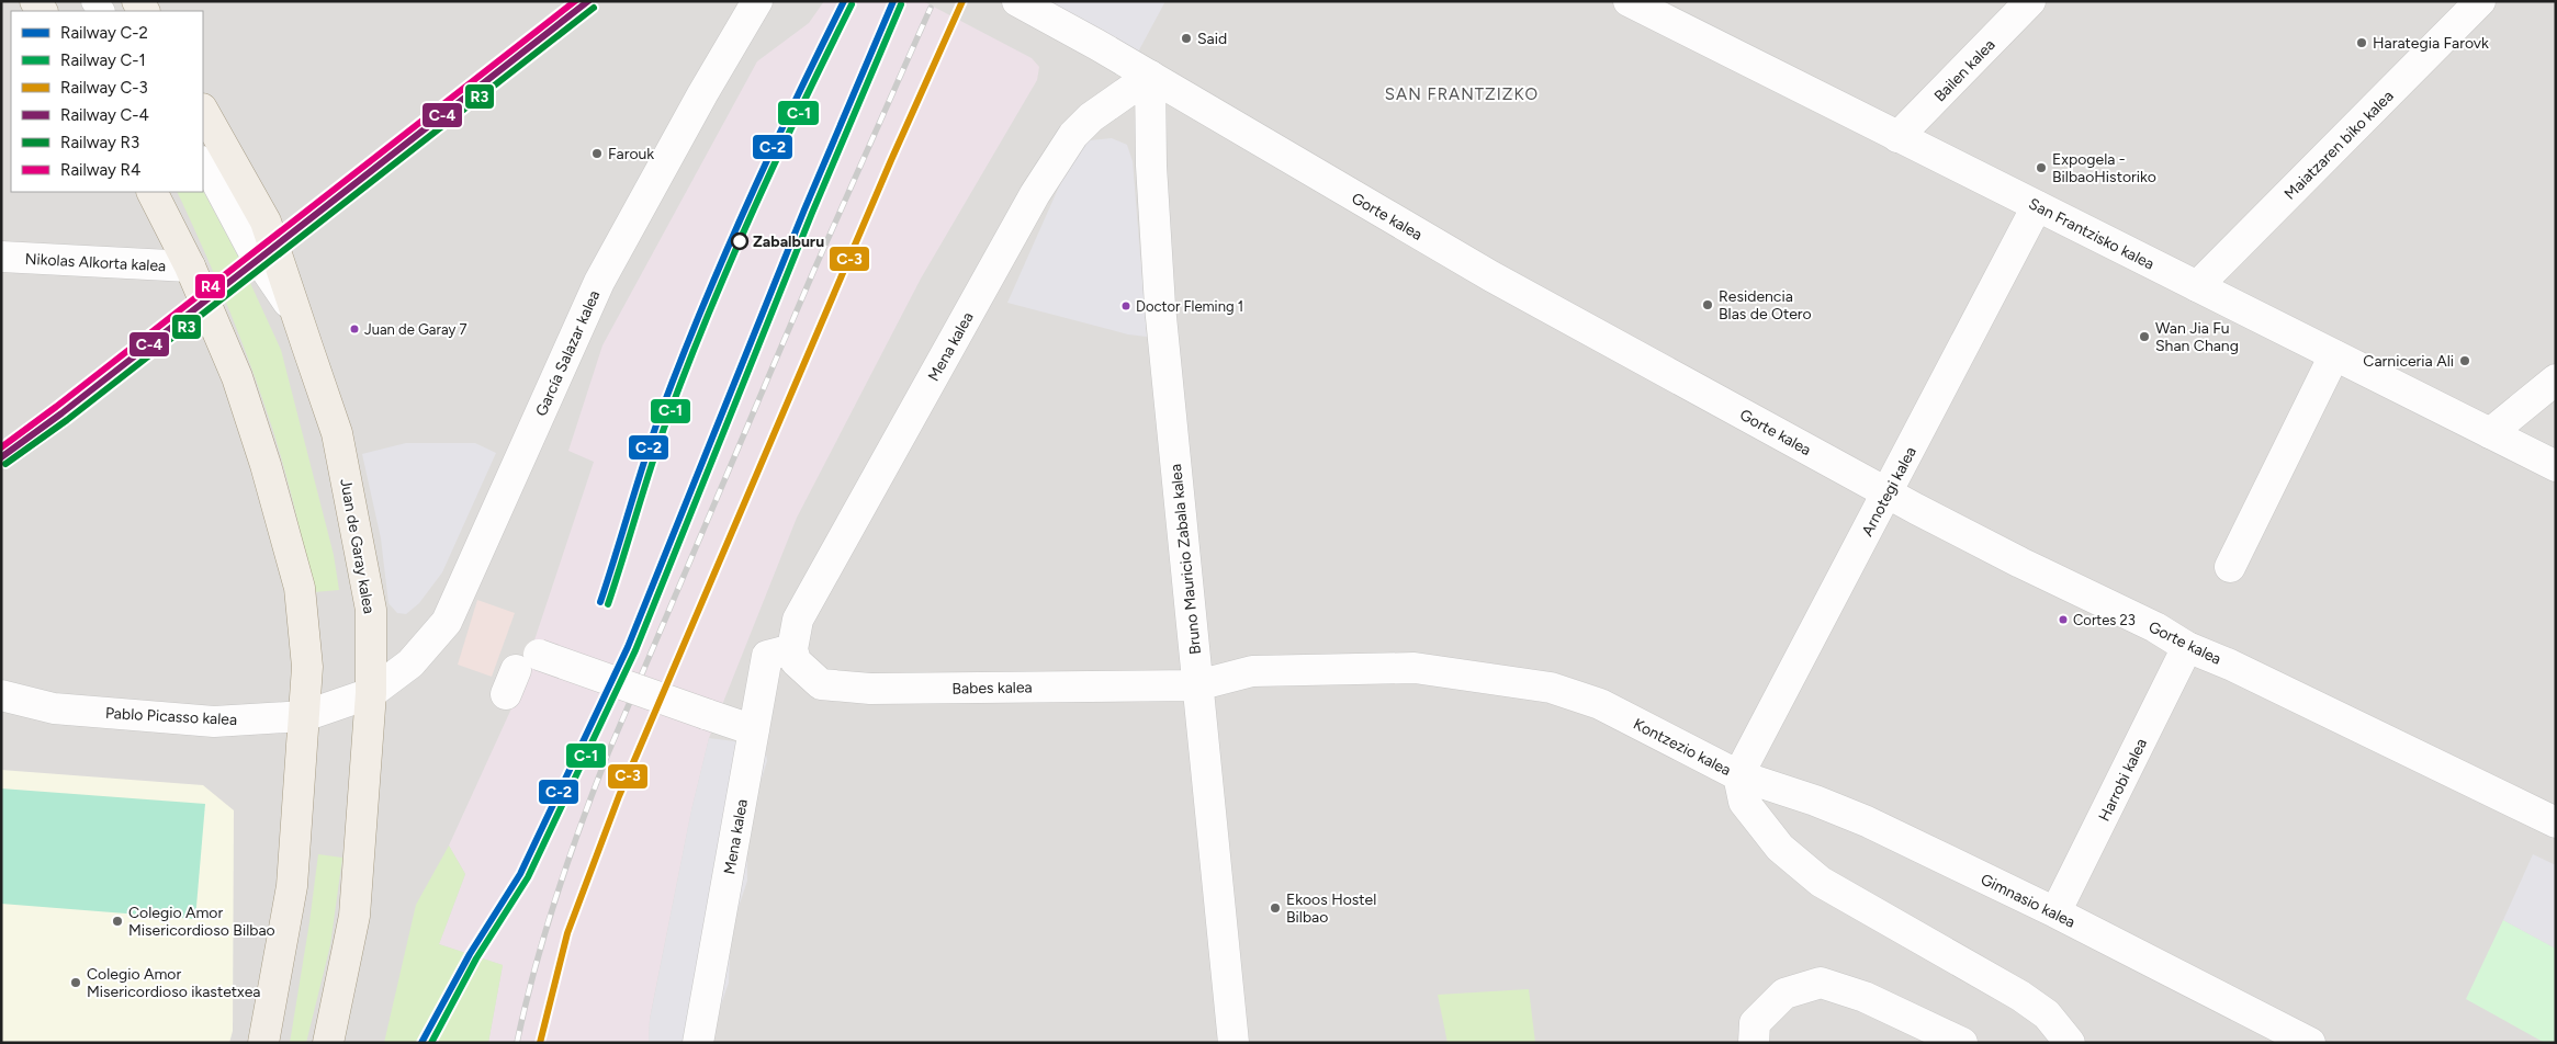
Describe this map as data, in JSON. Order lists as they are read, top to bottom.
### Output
{
  "streets": {
    "main road": ["Juan de Garay kalea"],
    "street": [
      "Bailen kalea",
      "Maiatzaren biko kalea",
      "Gorte kalea",
      "San Frantzisko kalea",
      "Nikolas Alkorta kalea",
      "Mena kalea",
      "García Salazar kalea",
      "Arnotegi kalea",
      "Bruno Mauricio Zabala kalea",
      "Babes kalea",
      "Pablo Picasso kalea",
      "Kontzezio kalea",
      "Harrobi kalea",
      "Gimnasio kalea"
    ]
  },
  "crossings": [
    ["Bailen kalea", "San Frantzisko kalea"],
    ["Maiatzaren biko kalea", "San Frantzisko kalea"],
    ["Gorte kalea", "Mena kalea"],
    ["Gorte kalea", "Arnotegi kalea"],
    ["Gorte kalea", "Bruno Mauricio Zabala kalea"],
    ["Gorte kalea", "Harrobi kalea"],
    ["San Frantzisko kalea", "Arnotegi kalea"],
    ["Mena kalea", "Bruno Mauricio Zabala kalea"],
    ["Mena kalea", "Babes kalea"],
    ["García Salazar kalea", "Juan de Garay kalea"],
    ["García Salazar kalea", "Pablo Picasso kalea"],
    ["Arnotegi kalea", "Kontzezio kalea"],
    ["Arnotegi kalea", "Gimnasio kalea"],
    ["Juan de Garay kalea", "Pablo Picasso kalea"],
    ["Bruno Mauricio Zabala kalea", "Babes kalea"],
    ["Bruno Mauricio Zabala kalea", "Kontzezio kalea"],
    ["Babes kalea", "Kontzezio kalea"],
    ["Kontzezio kalea", "Gimnasio kalea"],
    ["Harrobi kalea", "Gimnasio kalea"]
  ],
  "districts": ["SAN FRANTZIZKO"],
  "places": [
    "Said",
    "Harategia Farovk",
    "Farouk",
    "Expogela - BilbaoHistoriko",
    "Zabalburu",
    "Residencia Blas de Otero",
    "Doctor Fleming 1",
    "Juan de Garay 7",
    "Wan Jia Fu Shan Chang",
    "Carniceria Ali",
    "Cortes 23",
    "Ekoos Hostel Bilbao",
    "Colegio Amor Misericordioso Bilbao",
    "Colegio Amor Misericordioso ikastetxea"
  ],
  "lines": [
    "rail line C-2",
    "rail line C-3",
    "rail line C-4",
    "rail line R4",
    "rail line C-1",
    "rail line R3"
  ],
  "legend": [
    "Railway C-2",
    "Railway C-1",
    "Railway C-3",
    "Railway C-4",
    "Railway R3",
    "Railway R4"
  ]
}
